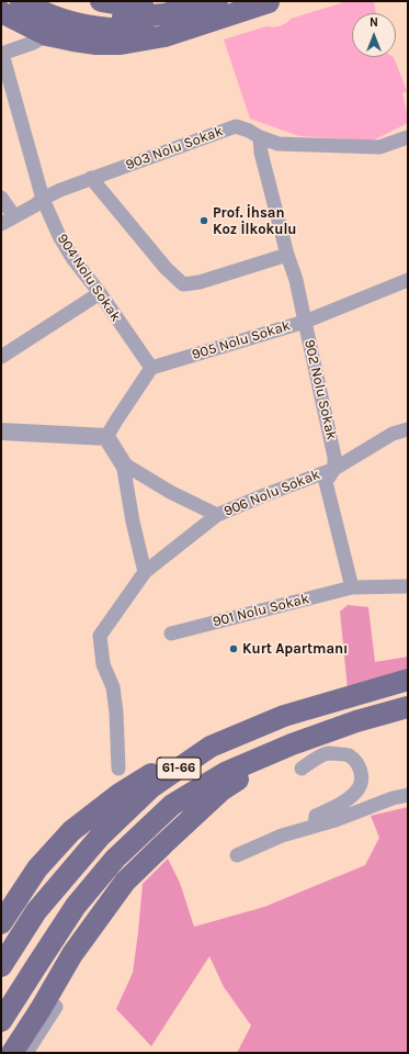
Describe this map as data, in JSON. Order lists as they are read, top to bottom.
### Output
{
  "streets": {
    "main road": ["61-66"],
    "street": [
      "903 Nolu Sokak",
      "904 Nolu Sokak",
      "905 Nolu Sokak",
      "902 Nolu Sokak",
      "906 Nolu Sokak",
      "901 Nolu Sokak"
    ]
  },
  "crossings": [
    ["903 Nolu Sokak", "904 Nolu Sokak"],
    ["903 Nolu Sokak", "902 Nolu Sokak"],
    ["904 Nolu Sokak", "905 Nolu Sokak"],
    ["905 Nolu Sokak", "902 Nolu Sokak"],
    ["902 Nolu Sokak", "906 Nolu Sokak"],
    ["902 Nolu Sokak", "901 Nolu Sokak"]
  ],
  "places": ["Prof. İhsan Koz İlkokulu", "Kurt Apartmanı"],
  "north": "top"
}
